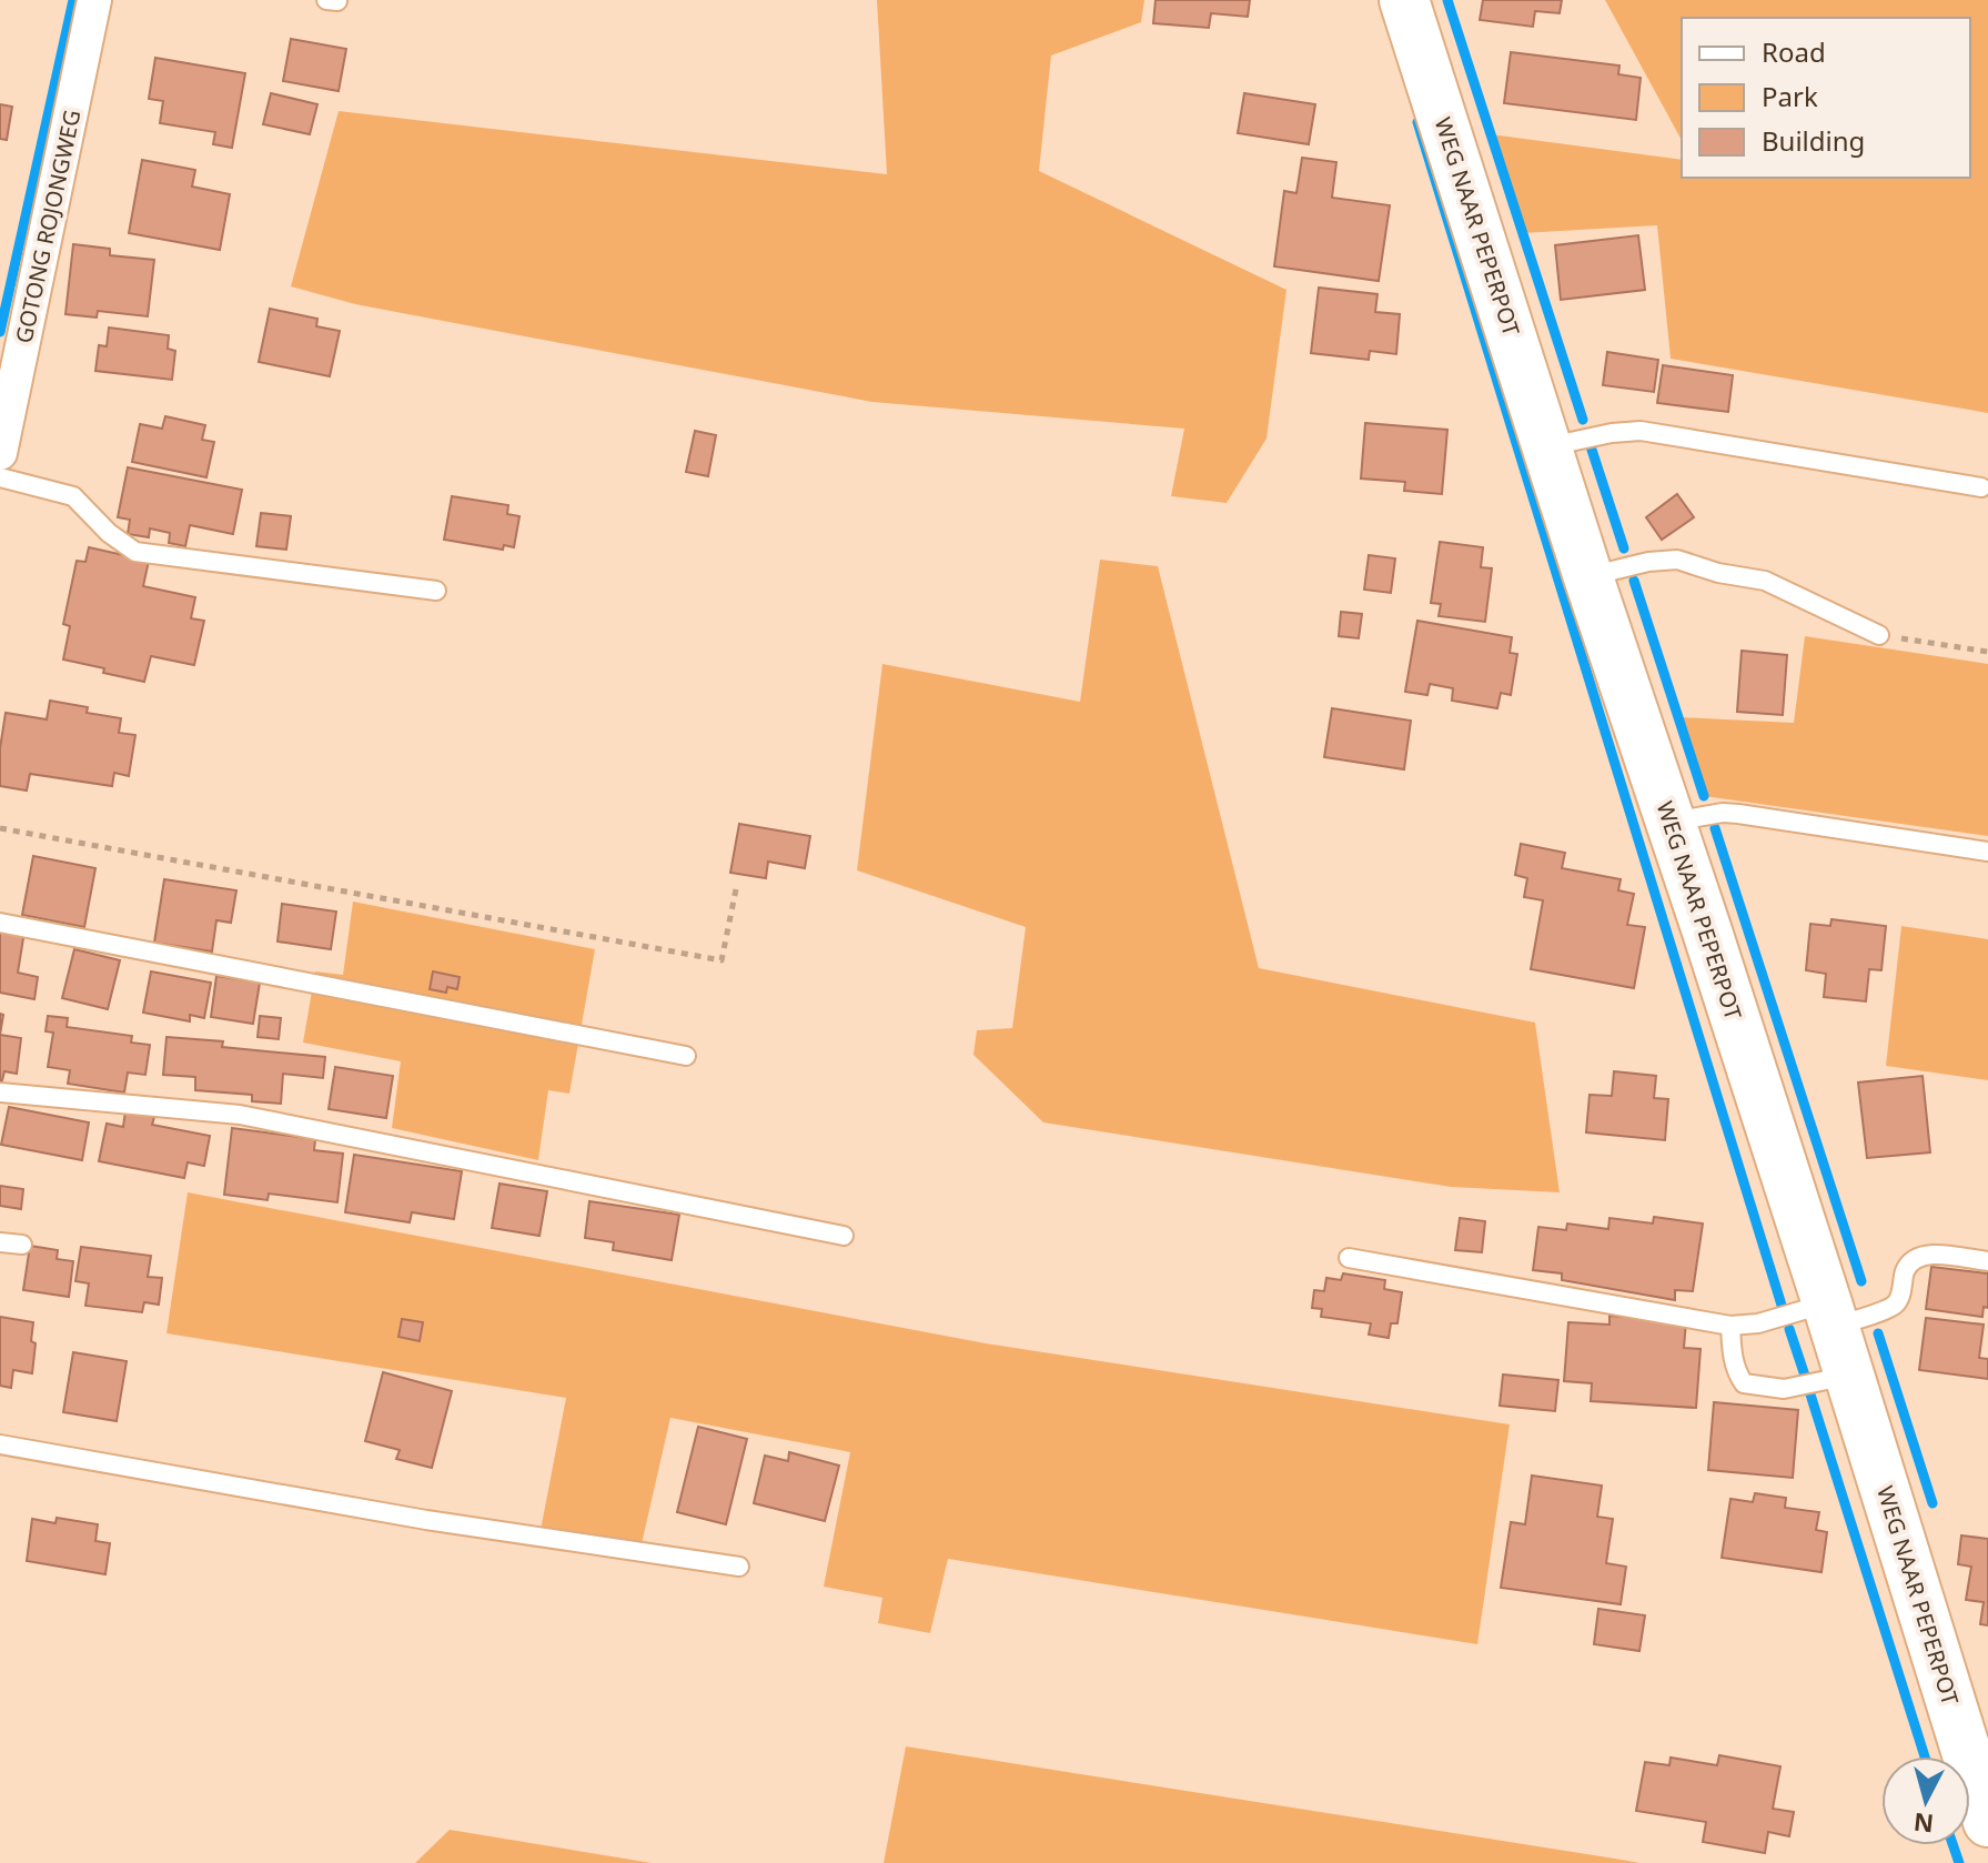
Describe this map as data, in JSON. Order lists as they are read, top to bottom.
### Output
{
  "streets": {
    "street": ["GOTONG ROJONGWEG", "WEG NAAR PEPERPOT"]
  },
  "legend": ["Road", "Park", "Building"],
  "north": "bottom"
}
